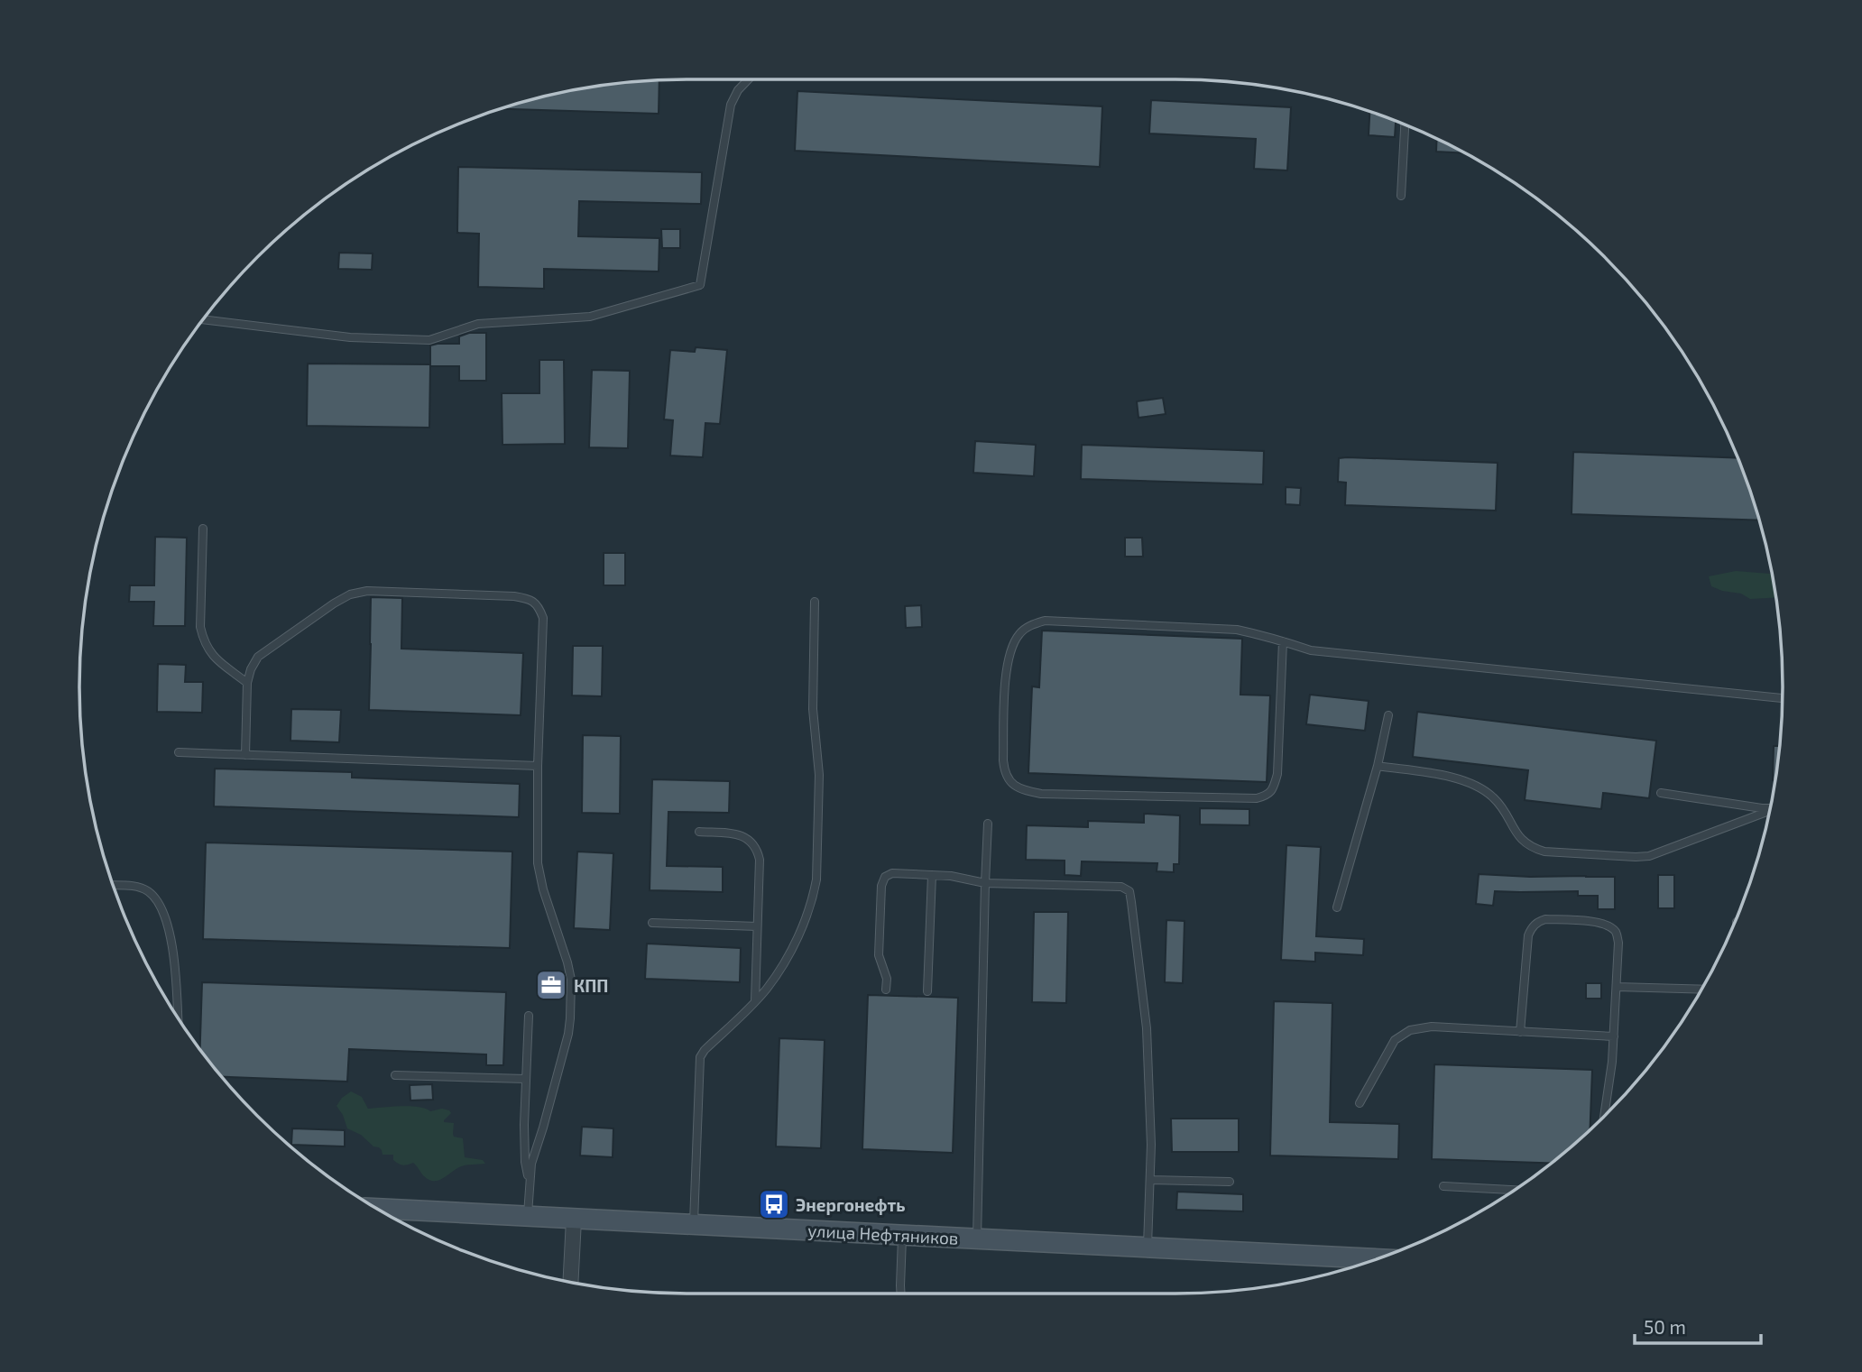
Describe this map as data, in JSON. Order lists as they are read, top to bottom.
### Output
{
  "streets": {
    "street": ["улица Нефтяников"]
  },
  "places": {
    "office": ["КПП"],
    "bus stop": ["Энергонефть"]
  },
  "scale_bar": "50 m"
}
